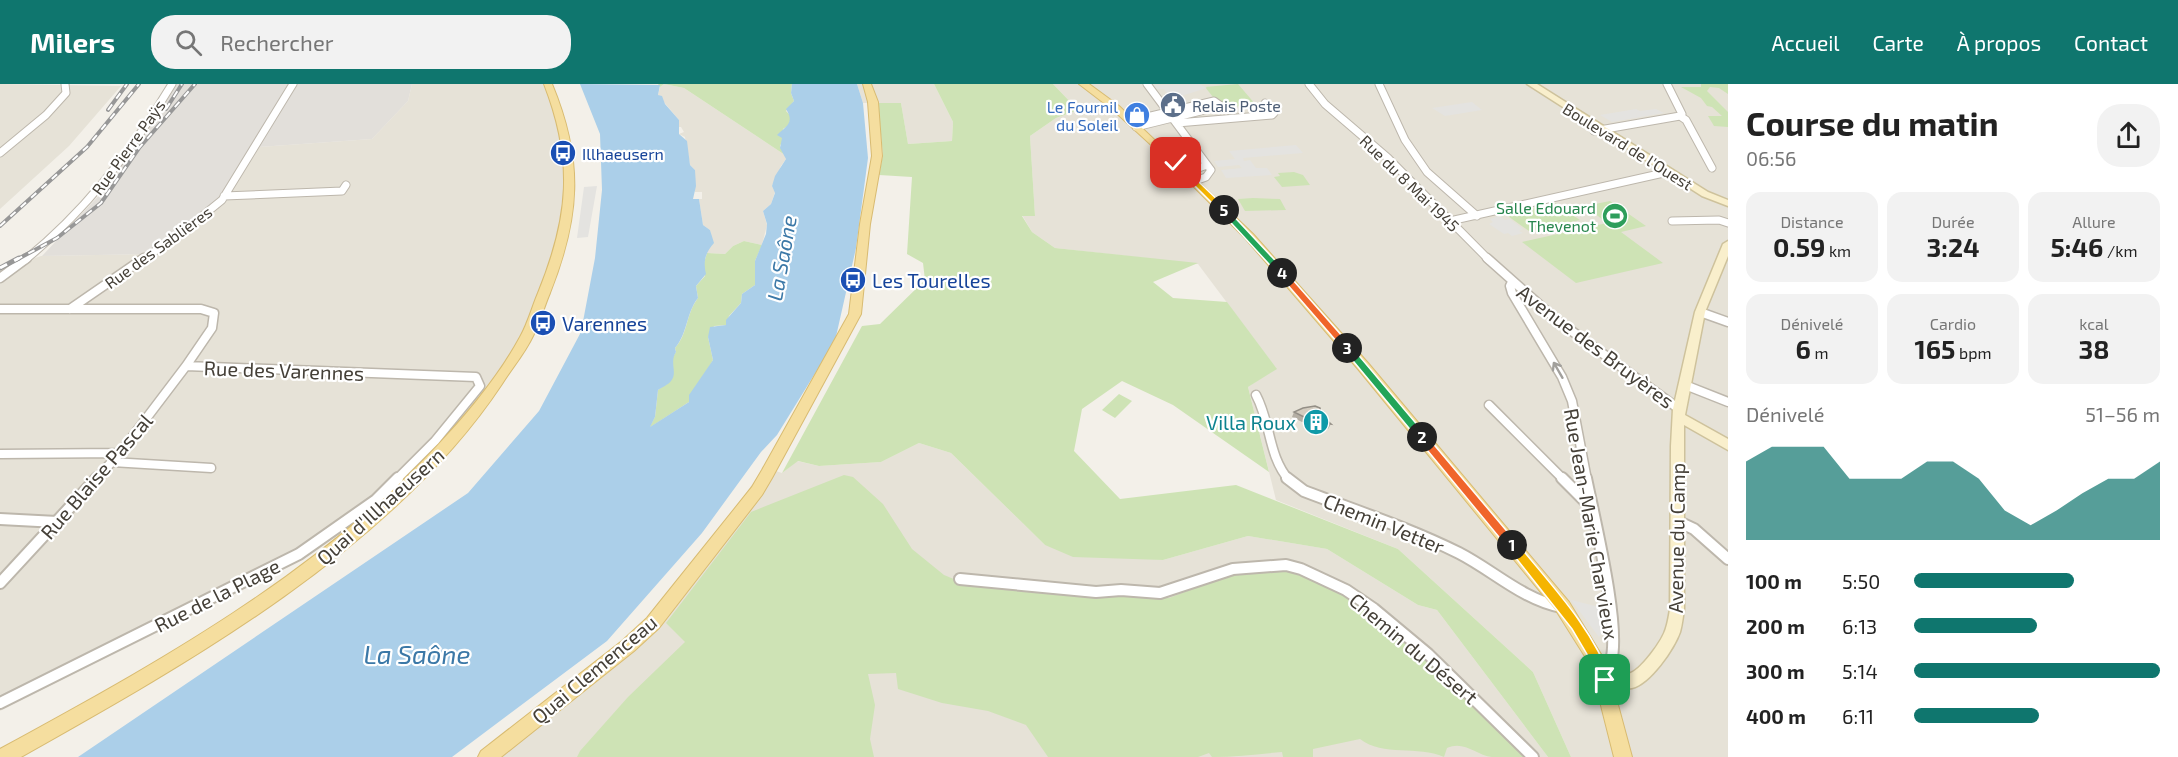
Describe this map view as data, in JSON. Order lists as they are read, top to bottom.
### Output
{
  "streets": {
    "main road": [
      "Boulevard de l'Ouest",
      "Avenue des Bruyères",
      "Quai d'Illhaeusern",
      "Avenue du Camp",
      "Quai Clemenceau"
    ],
    "street": [
      "Rue Pierre Paÿs",
      "Rue du 8 Mai 1945",
      "Rue des Sablières",
      "Rue des Varennes",
      "Rue Blaise Pascal",
      "Chemin Vetter",
      "Rue Jean-Marie Charvieux",
      "Rue de la Plage",
      "Chemin du Désert"
    ]
  },
  "crossings": [
    ["Rue du 8 Mai 1945", "Avenue des Bruyères"],
    ["Rue du 8 Mai 1945", "Rue Jean-Marie Charvieux"],
    ["Rue des Sablières", "Rue des Varennes"],
    ["Avenue des Bruyères", "Rue Jean-Marie Charvieux"],
    ["Avenue des Bruyères", "Avenue du Camp"],
    ["Rue des Varennes", "Rue Blaise Pascal"],
    ["Rue des Varennes", "Rue de la Plage"],
    ["Rue Jean-Marie Charvieux", "Avenue du Camp"]
  ],
  "water": ["La Saône"],
  "places": {
    "public building": ["Relais Poste"],
    "shop": ["Le Fournil du Soleil"],
    "bus stop": ["Illhaeusern", "Les Tourelles", "Varennes"],
    "sports": ["Salle Edouard Thevenot"],
    "building": ["Villa Roux"]
  },
  "page": {
    "header": "Milers",
    "search": "Rechercher",
    "nav": [
      "Accueil",
      "Carte",
      "À propos",
      "Contact"
    ],
    "heading": ["Course du matin", "06:56"],
    "stats": [
      ["Distance", "0.59 km"],
      ["Durée", "3:24"],
      ["Allure", "5:46 /km"],
      ["Dénivelé", "6 m"],
      ["Cardio", "165 bpm"],
      ["kcal", "38"]
    ],
    "pins": [
      "5",
      "4",
      "3",
      "2",
      "1"
    ],
    "chart": ["Dénivelé", "51–56 m"],
    "list": [
      {
        "name": "100 m",
        "note": "5:50"
      },
      {
        "name": "200 m",
        "note": "6:13"
      },
      {
        "name": "300 m",
        "note": "5:14"
      },
      {
        "name": "400 m",
        "note": "6:11"
      }
    ]
  }
}
